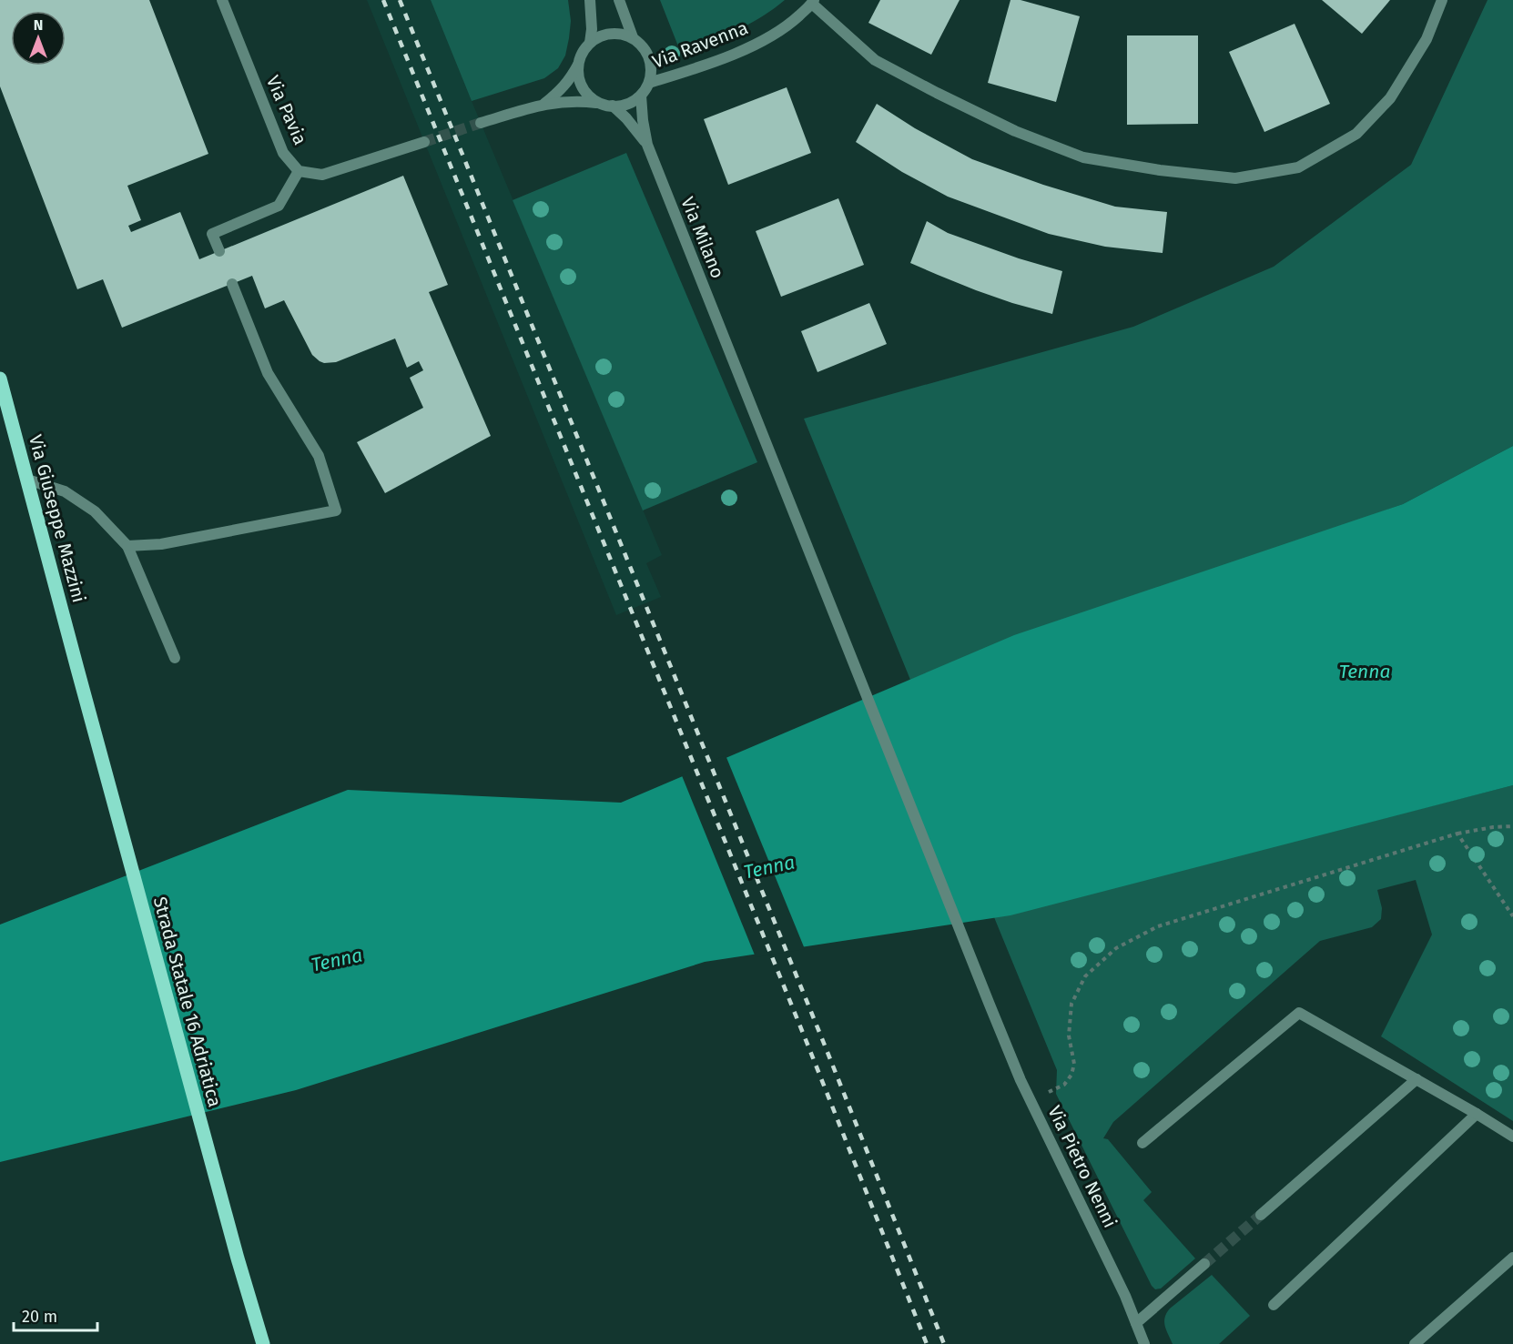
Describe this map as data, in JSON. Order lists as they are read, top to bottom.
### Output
{
  "streets": {
    "main road": ["Via Giuseppe Mazzini", "Strada Statale 16 Adriatica"],
    "street": [
      "Via Ravenna",
      "Via Pavia",
      "Via Milano",
      "Via Pietro Nenni"
    ]
  },
  "crossings": [
    ["Via Ravenna", "Via Milano"],
    ["Via Milano", "Via Pietro Nenni"],
    ["Via Giuseppe Mazzini", "Strada Statale 16 Adriatica"]
  ],
  "water": ["Tenna"],
  "scale_bar": "20 m",
  "north": "top"
}
